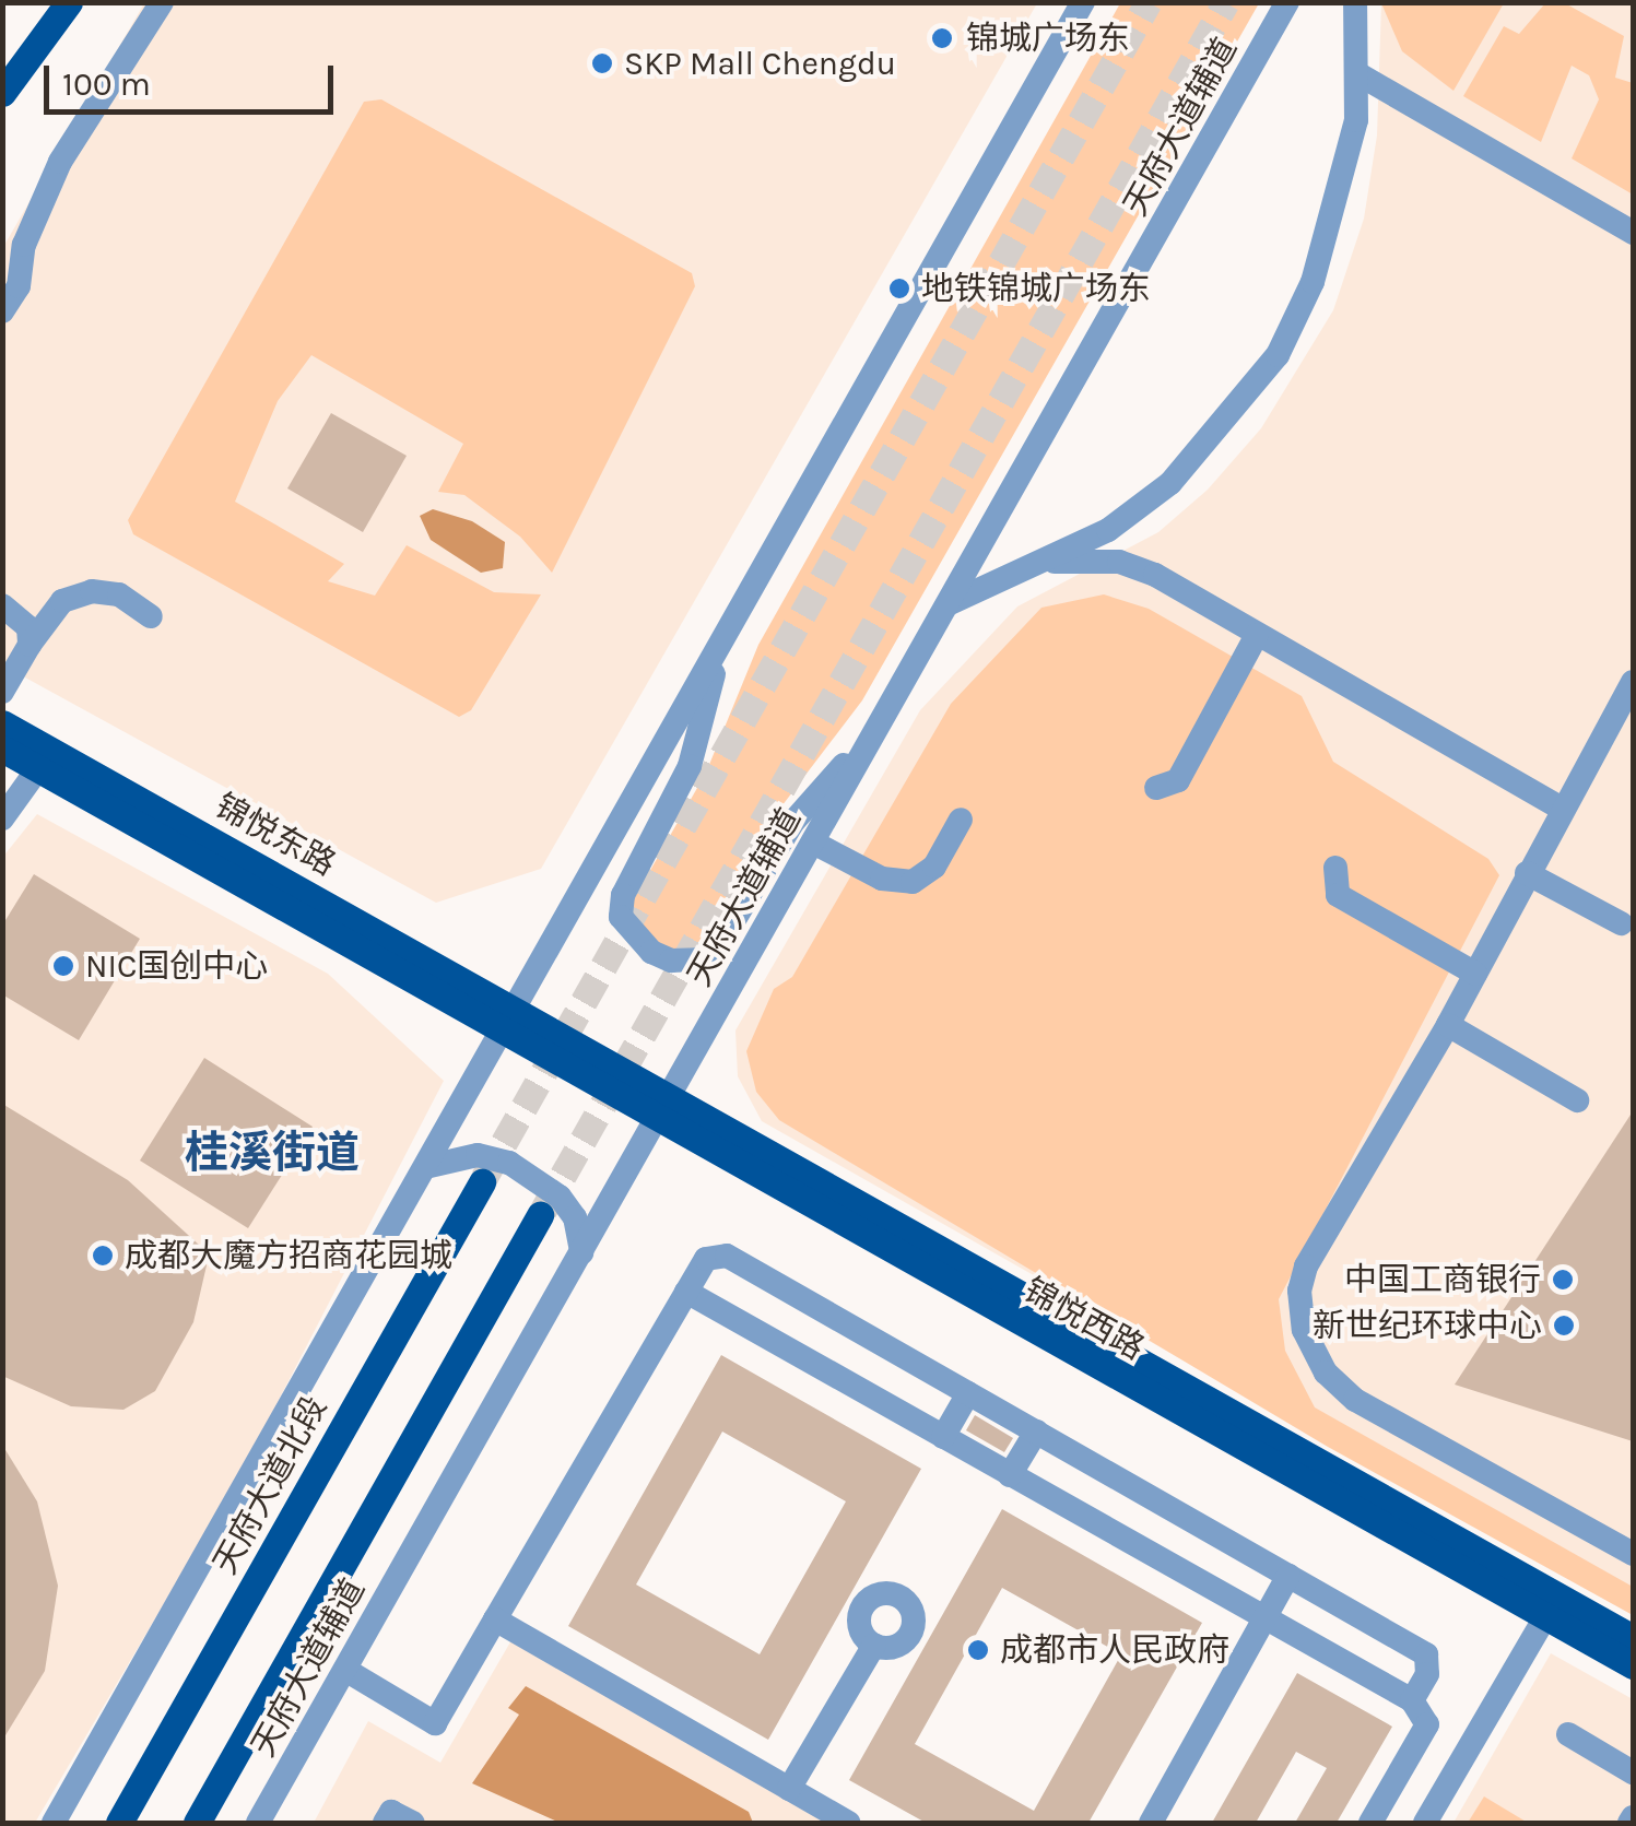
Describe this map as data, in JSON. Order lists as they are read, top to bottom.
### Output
{
  "streets": {
    "main road": ["锦悦东路", "锦悦西路", "天府大道北段"],
    "street": ["天府大道辅道"]
  },
  "crossings": [
    ["天府大道辅道", "锦悦西路"],
    ["锦悦东路", "锦悦西路"]
  ],
  "districts": ["桂溪街道"],
  "places": [
    "锦城广场东",
    "SKP Mall Chengdu",
    "地铁锦城广场东",
    "NIC国创中心",
    "成都大魔方招商花园城",
    "中国工商银行",
    "新世纪环球中心",
    "成都市人民政府"
  ],
  "scale_bar": "100 m"
}
